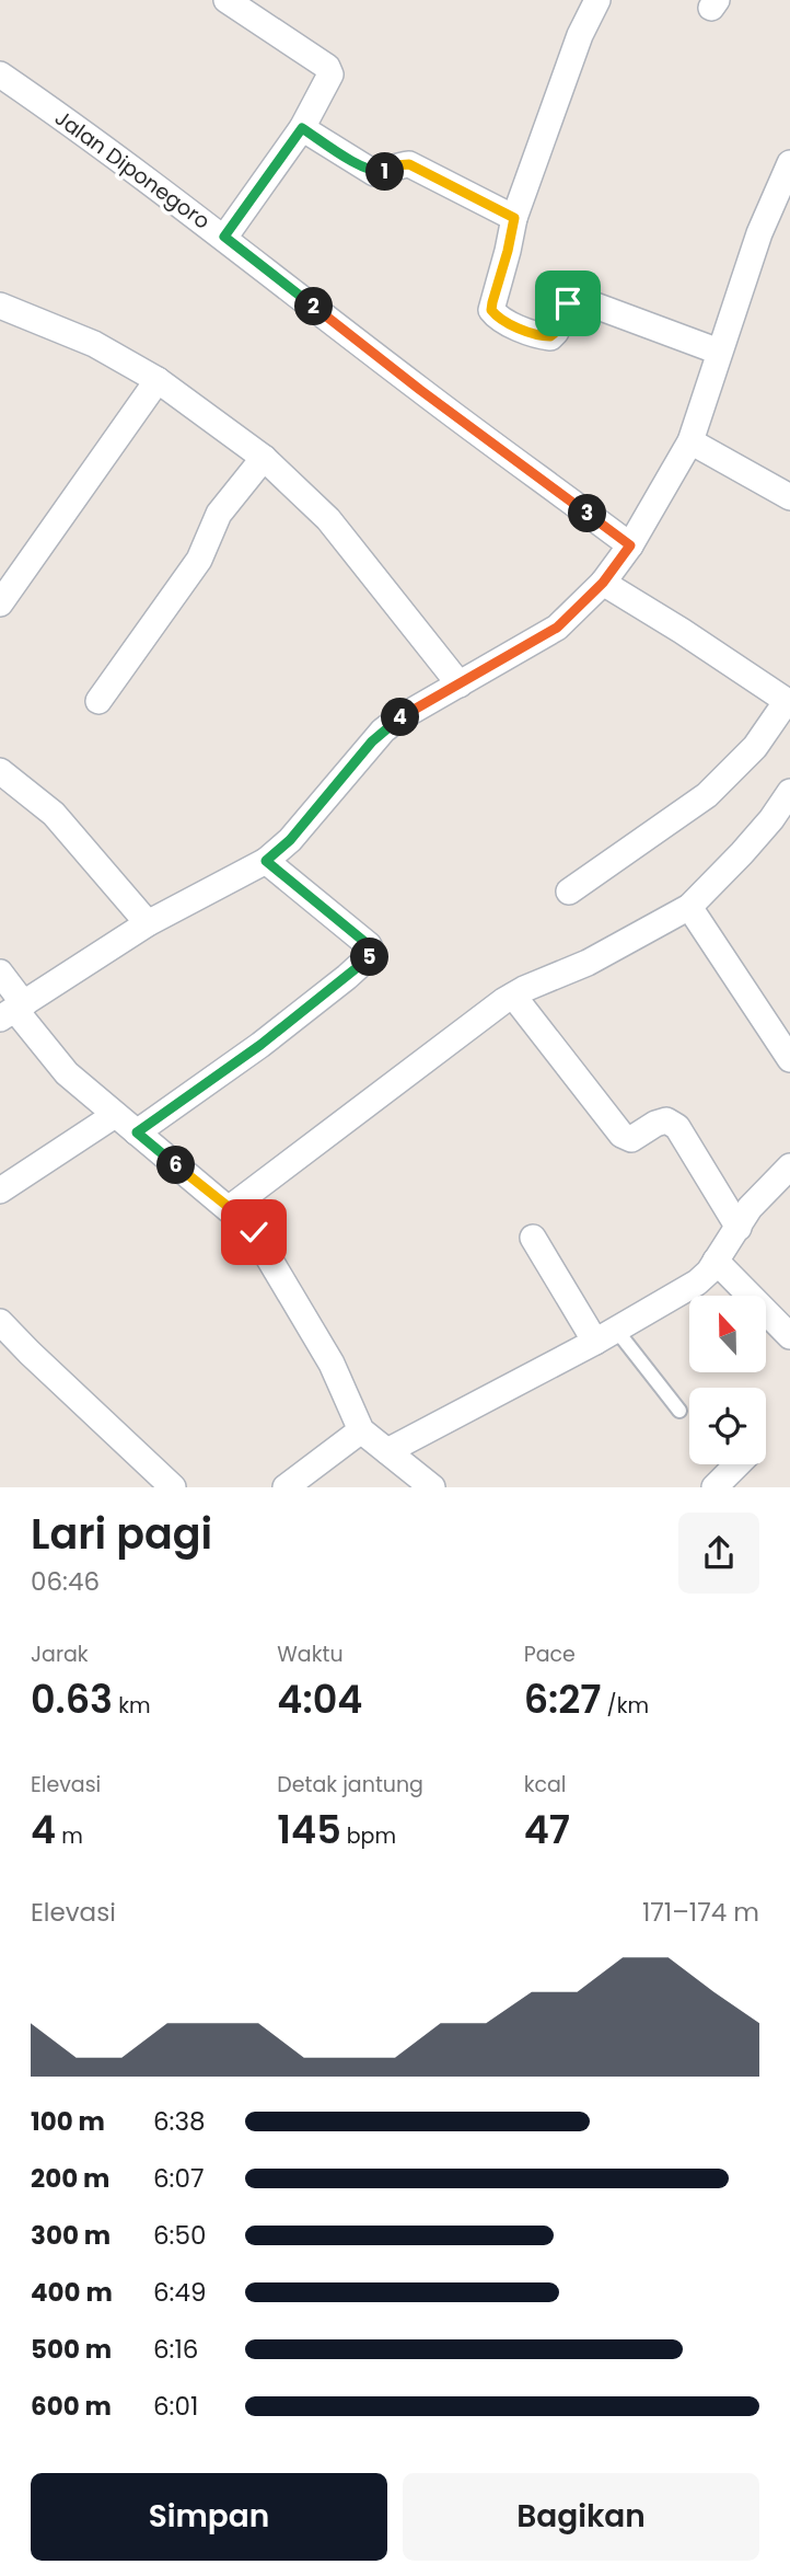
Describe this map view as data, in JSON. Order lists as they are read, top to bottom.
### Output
{
  "streets": {
    "street": ["Jalan Diponegoro"]
  },
  "north": "top",
  "page": {
    "pins": [
      "1",
      "2",
      "3",
      "4",
      "5",
      "6"
    ],
    "heading": ["Lari pagi", "06:46"],
    "stats": [
      ["Jarak", "0.63 km"],
      ["Waktu", "4:04"],
      ["Pace", "6:27 /km"],
      ["Elevasi", "4 m"],
      ["Detak jantung", "145 bpm"],
      ["kcal", "47"]
    ],
    "chart": ["Elevasi", "171–174 m"],
    "list": [
      {
        "name": "100 m",
        "note": "6:38"
      },
      {
        "name": "200 m",
        "note": "6:07"
      },
      {
        "name": "300 m",
        "note": "6:50"
      },
      {
        "name": "400 m",
        "note": "6:49"
      },
      {
        "name": "500 m",
        "note": "6:16"
      },
      {
        "name": "600 m",
        "note": "6:01"
      }
    ],
    "buttons": ["Simpan", "Bagikan"]
  }
}
